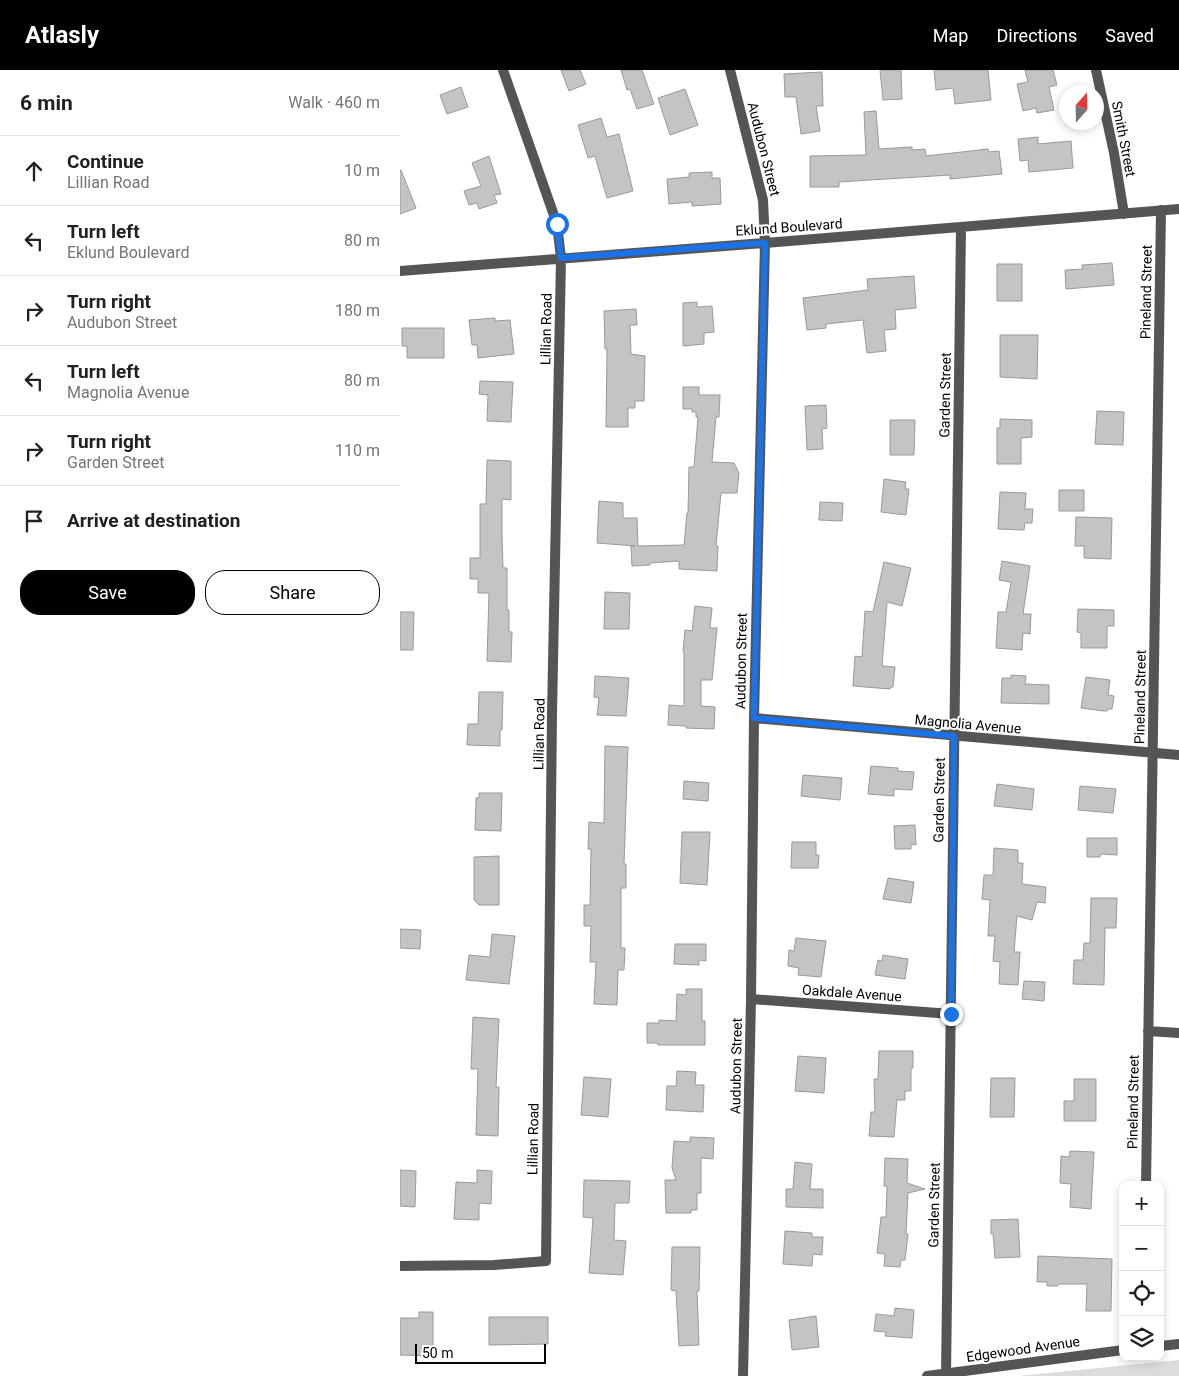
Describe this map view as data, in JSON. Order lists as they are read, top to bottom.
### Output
{
  "streets": {
    "street": [
      "Smith Street",
      "Audubon Street",
      "Eklund Boulevard",
      "Pineland Street",
      "Lillian Road",
      "Garden Street",
      "Magnolia Avenue",
      "Oakdale Avenue",
      "Edgewood Avenue"
    ]
  },
  "crossings": [
    ["Smith Street", "Eklund Boulevard"],
    ["Audubon Street", "Eklund Boulevard"],
    ["Audubon Street", "Magnolia Avenue"],
    ["Audubon Street", "Oakdale Avenue"],
    ["Eklund Boulevard", "Pineland Street"],
    ["Eklund Boulevard", "Lillian Road"],
    ["Eklund Boulevard", "Garden Street"],
    ["Pineland Street", "Magnolia Avenue"],
    ["Garden Street", "Magnolia Avenue"],
    ["Garden Street", "Oakdale Avenue"],
    ["Garden Street", "Edgewood Avenue"]
  ],
  "scale_bar": "50 m",
  "north": "top",
  "page": {
    "header": "Atlasly",
    "nav": ["Map", "Directions", "Saved"],
    "heading": ["6 min", "Walk · 460 m"],
    "list": [
      ["Continue", "Lillian Road", "10 m"],
      ["Turn left", "Eklund Boulevard", "80 m"],
      ["Turn right", "Audubon Street", "180 m"],
      ["Turn left", "Magnolia Avenue", "80 m"],
      ["Turn right", "Garden Street", "110 m"],
      "Arrive at destination"
    ],
    "buttons": ["Save", "Share"],
    "map_buttons": ["+", "−"],
    "scale": "50 m"
  }
}
